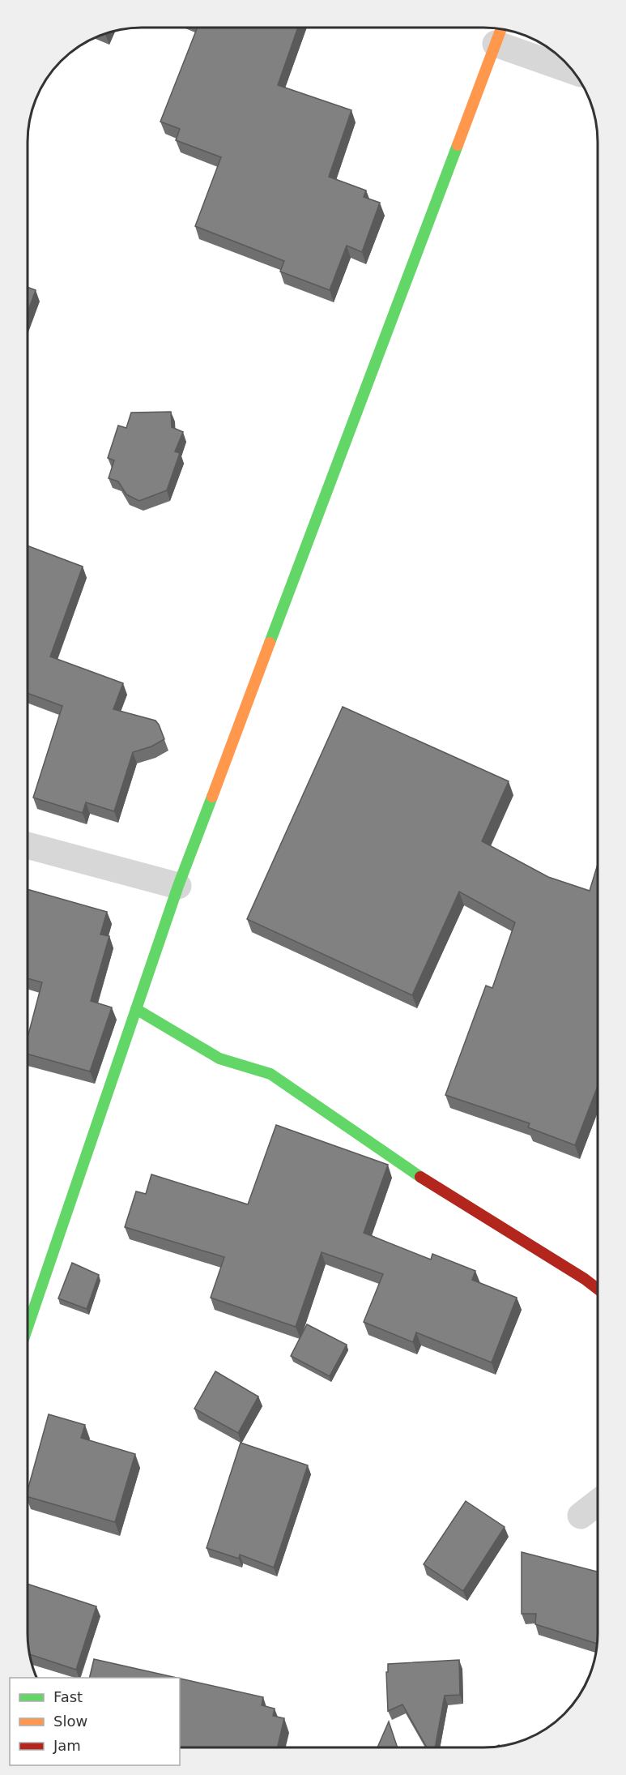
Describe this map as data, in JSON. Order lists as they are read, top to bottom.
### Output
{
  "legend": ["Fast", "Slow", "Jam"]
}
